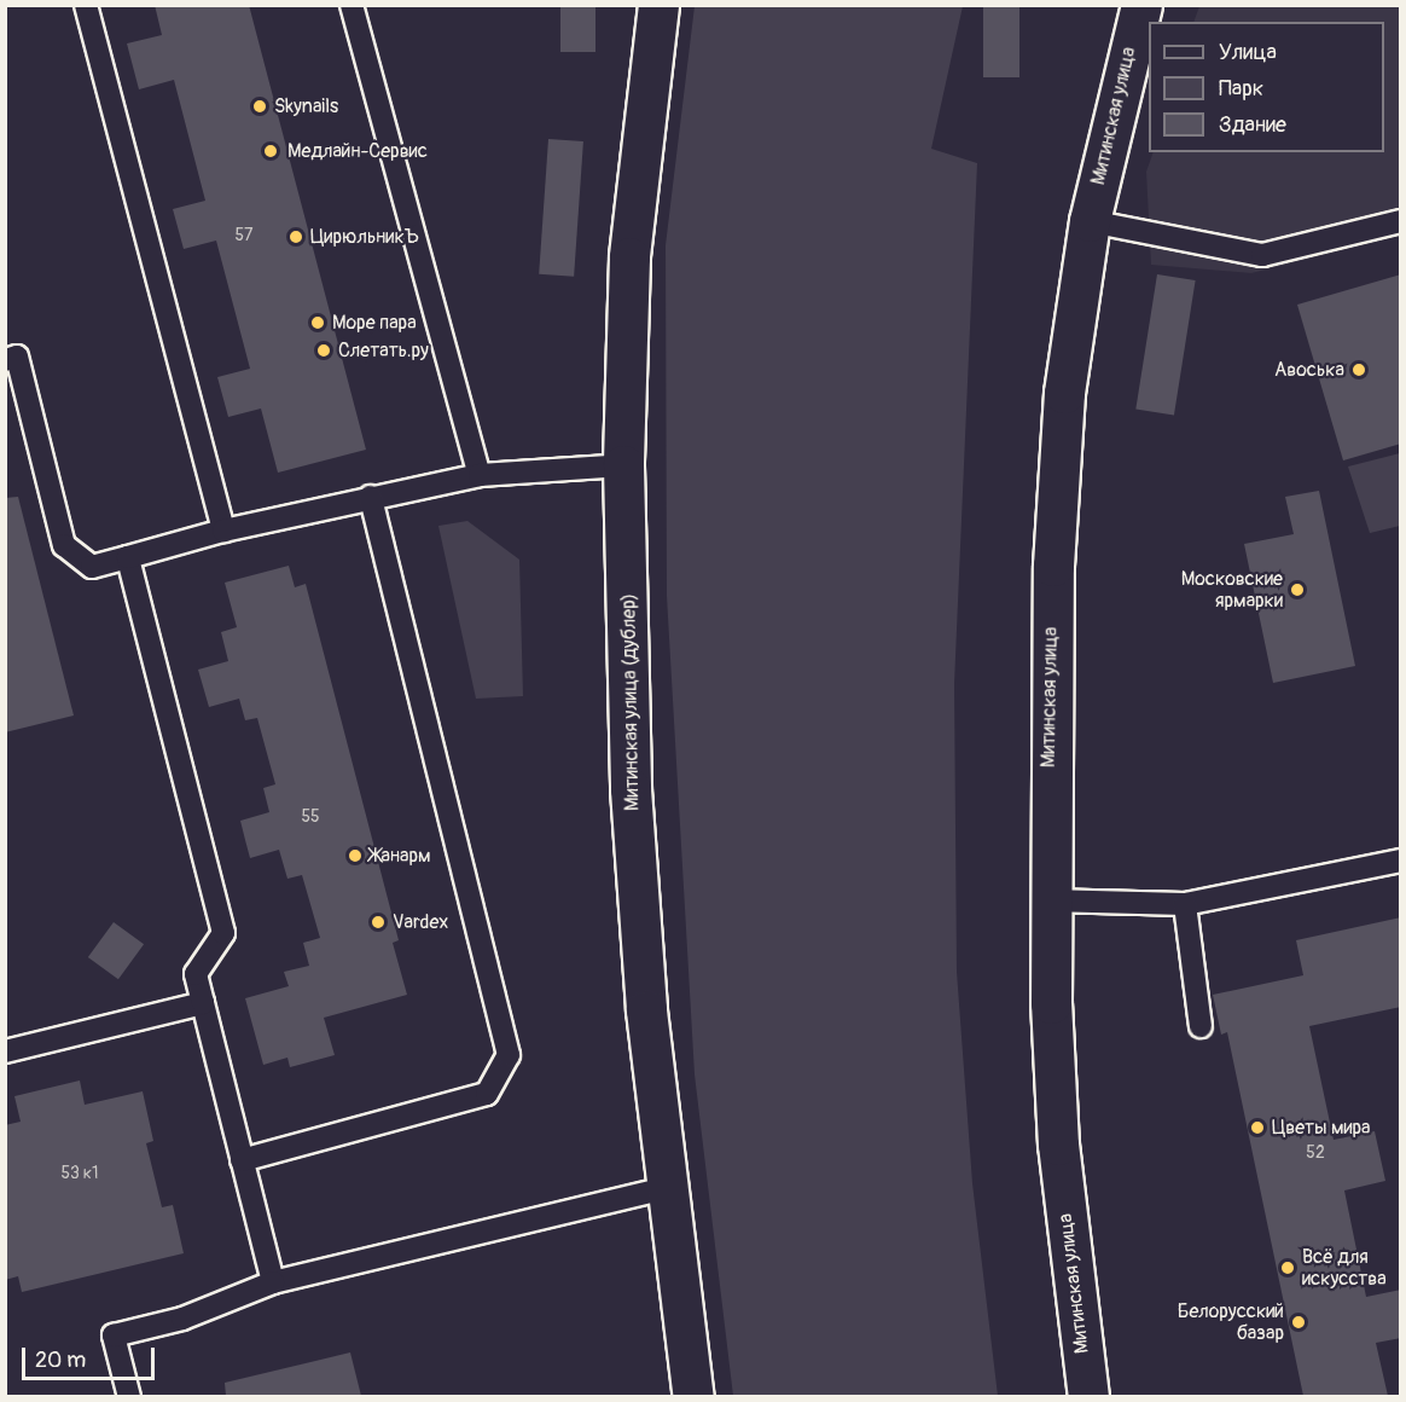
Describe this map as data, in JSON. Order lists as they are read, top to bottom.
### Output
{
  "streets": {
    "main road": ["Митинская улица", "Митинская улица (дублер)"]
  },
  "places": [
    "Skynails",
    "Медлайн-Сервис",
    "ЦирюльникЪ",
    "Море пара",
    "Слетать.ру",
    "Авоська",
    "Московские ярмарки",
    "Жанарм",
    "Vardex",
    "Цветы мира",
    "Всё для искусства",
    "Белорусский базар"
  ],
  "house_numbers": [
    "57",
    "55",
    "52",
    "53 к1"
  ],
  "legend": ["Улица", "Парк", "Здание"],
  "scale_bar": "20 m"
}
